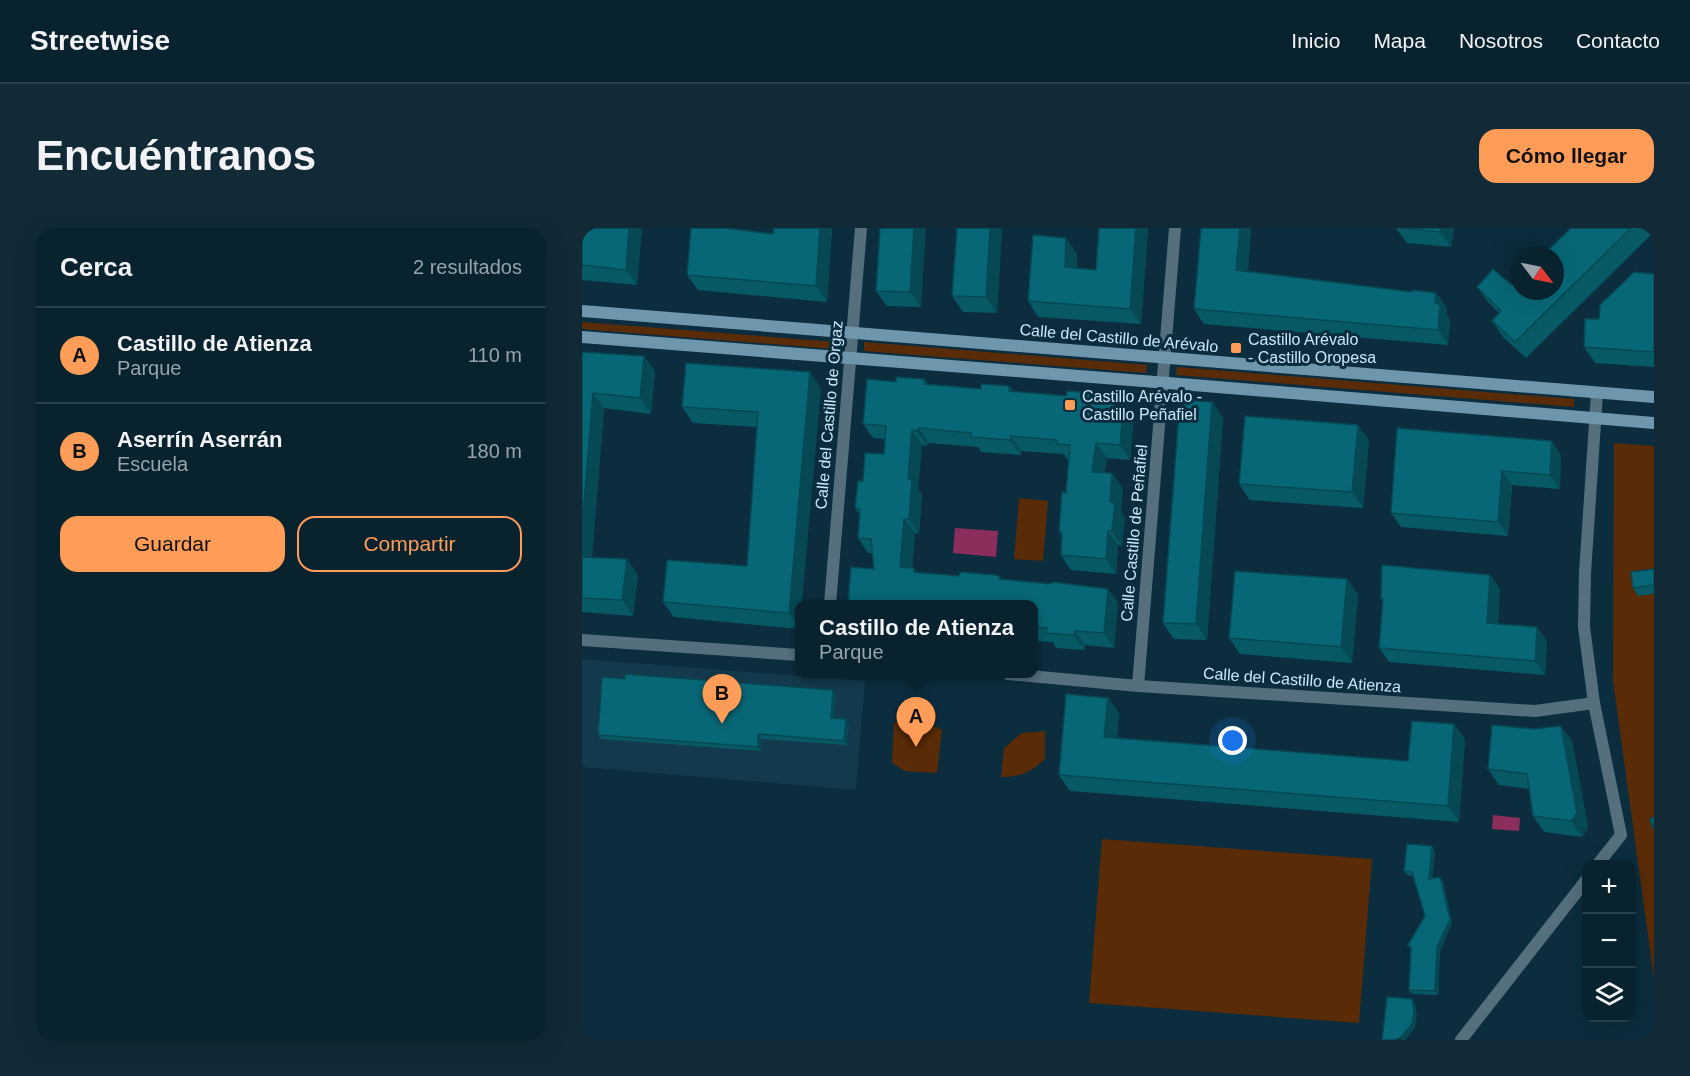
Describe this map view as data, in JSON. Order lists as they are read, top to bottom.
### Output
{
  "streets": {
    "street": [
      "Calle del Castillo de Arévalo",
      "Calle del Castillo de Orgaz",
      "Calle Castillo de Peñafiel",
      "Calle del Castillo de Atienza"
    ]
  },
  "crossings": [
    ["Calle del Castillo de Arévalo", "Calle del Castillo de Orgaz"],
    ["Calle del Castillo de Arévalo", "Calle Castillo de Peñafiel"],
    ["Calle Castillo de Peñafiel", "Calle del Castillo de Atienza"]
  ],
  "places": {
    "transit": ["Castillo Arévalo - Castillo Oropesa", "Castillo Arévalo - Castillo Peñafiel"]
  },
  "north": "bottom right",
  "page": {
    "header": "Streetwise",
    "nav": [
      "Inicio",
      "Mapa",
      "Nosotros",
      "Contacto"
    ],
    "buttons": [
      "Cómo llegar",
      ["Guardar", "Compartir"]
    ],
    "title": "Encuéntranos",
    "heading": ["Cerca", "2 resultados"],
    "list": [
      {
        "mark": "A",
        "name": "Castillo de Atienza",
        "note": "Parque",
        "value": "110 m"
      },
      {
        "mark": "B",
        "name": "Aserrín Aserrán",
        "note": "Escuela",
        "value": "180 m"
      }
    ],
    "popup": ["Castillo de Atienza", "Parque"],
    "pins": ["B", "A"],
    "map_buttons": ["+", "−"]
  }
}
